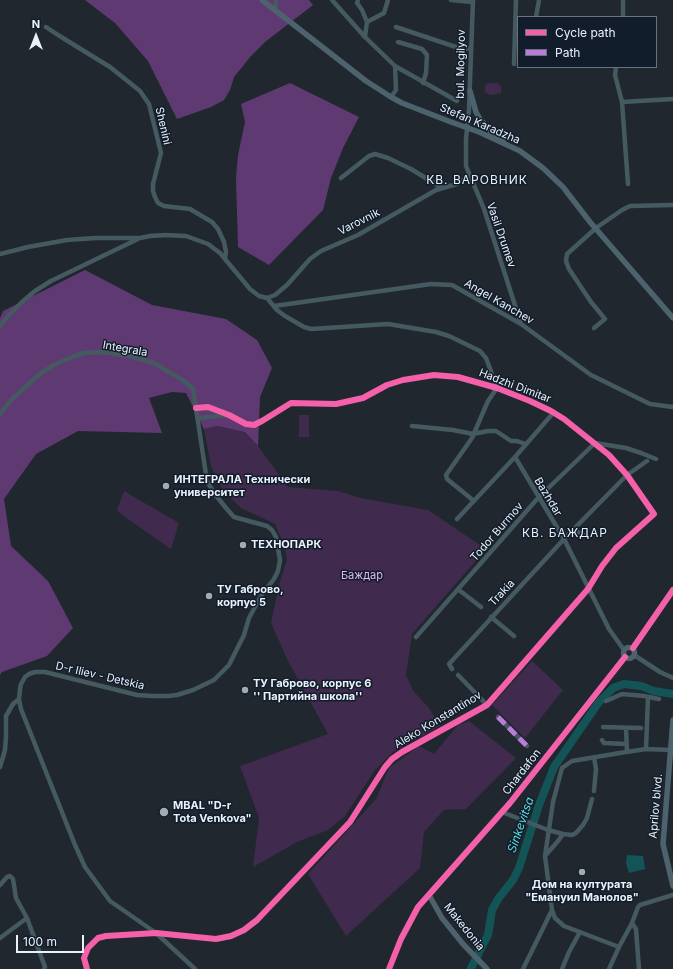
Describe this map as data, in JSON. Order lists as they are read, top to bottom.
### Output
{
  "streets": {
    "main road": [
      "Stefan Karadzha",
      "Chardafon",
      "Aprilov blvd.",
      "Makedonia"
    ],
    "street": [
      "bul. Mogilyov",
      "Shenini",
      "Varovnik",
      "Vasil Drumev",
      "Angel Kanchev",
      "Integrala",
      "Hadzhi Dimitar",
      "Bazhdar",
      "Todor Burmov",
      "Trakia",
      "D-r Iliev - Detskia",
      "Aleko Konstantinov"
    ]
  },
  "crossings": [
    ["bul. Mogilyov", "Stefan Karadzha"],
    ["bul. Mogilyov", "Vasil Drumev"],
    ["Stefan Karadzha", "Vasil Drumev"],
    ["Varovnik", "Vasil Drumev"],
    ["Vasil Drumev", "Angel Kanchev"],
    ["Integrala", "Hadzhi Dimitar"],
    ["Integrala", "D-r Iliev - Detskia"],
    ["Hadzhi Dimitar", "Todor Burmov"],
    ["Hadzhi Dimitar", "Trakia"],
    ["Hadzhi Dimitar", "D-r Iliev - Detskia"],
    ["Hadzhi Dimitar", "Aleko Konstantinov"],
    ["Bazhdar", "Todor Burmov"],
    ["Bazhdar", "Trakia"],
    ["Bazhdar", "Aleko Konstantinov"],
    ["Bazhdar", "Chardafon"],
    ["D-r Iliev - Detskia", "Aleko Konstantinov"],
    ["Chardafon", "Makedonia"]
  ],
  "districts": ["КВ. ВАРОВНИК", "КВ. БАЖДАР"],
  "water": ["Sinkevitsa"],
  "parks": ["Баждар"],
  "places": [
    "ИНТЕГРАЛА Технически университет",
    "ТЕХНОПАРК",
    "ТУ Габрово, корпус 5",
    "ТУ Габрово, корпус 6 '' Партийна школа''",
    "MBAL \"D-r Tota Venkova\"",
    "Дом на културата \"Емануил Манолов\""
  ],
  "legend": ["Cycle path", "Path"],
  "scale_bar": "100 m",
  "north": "top"
}
